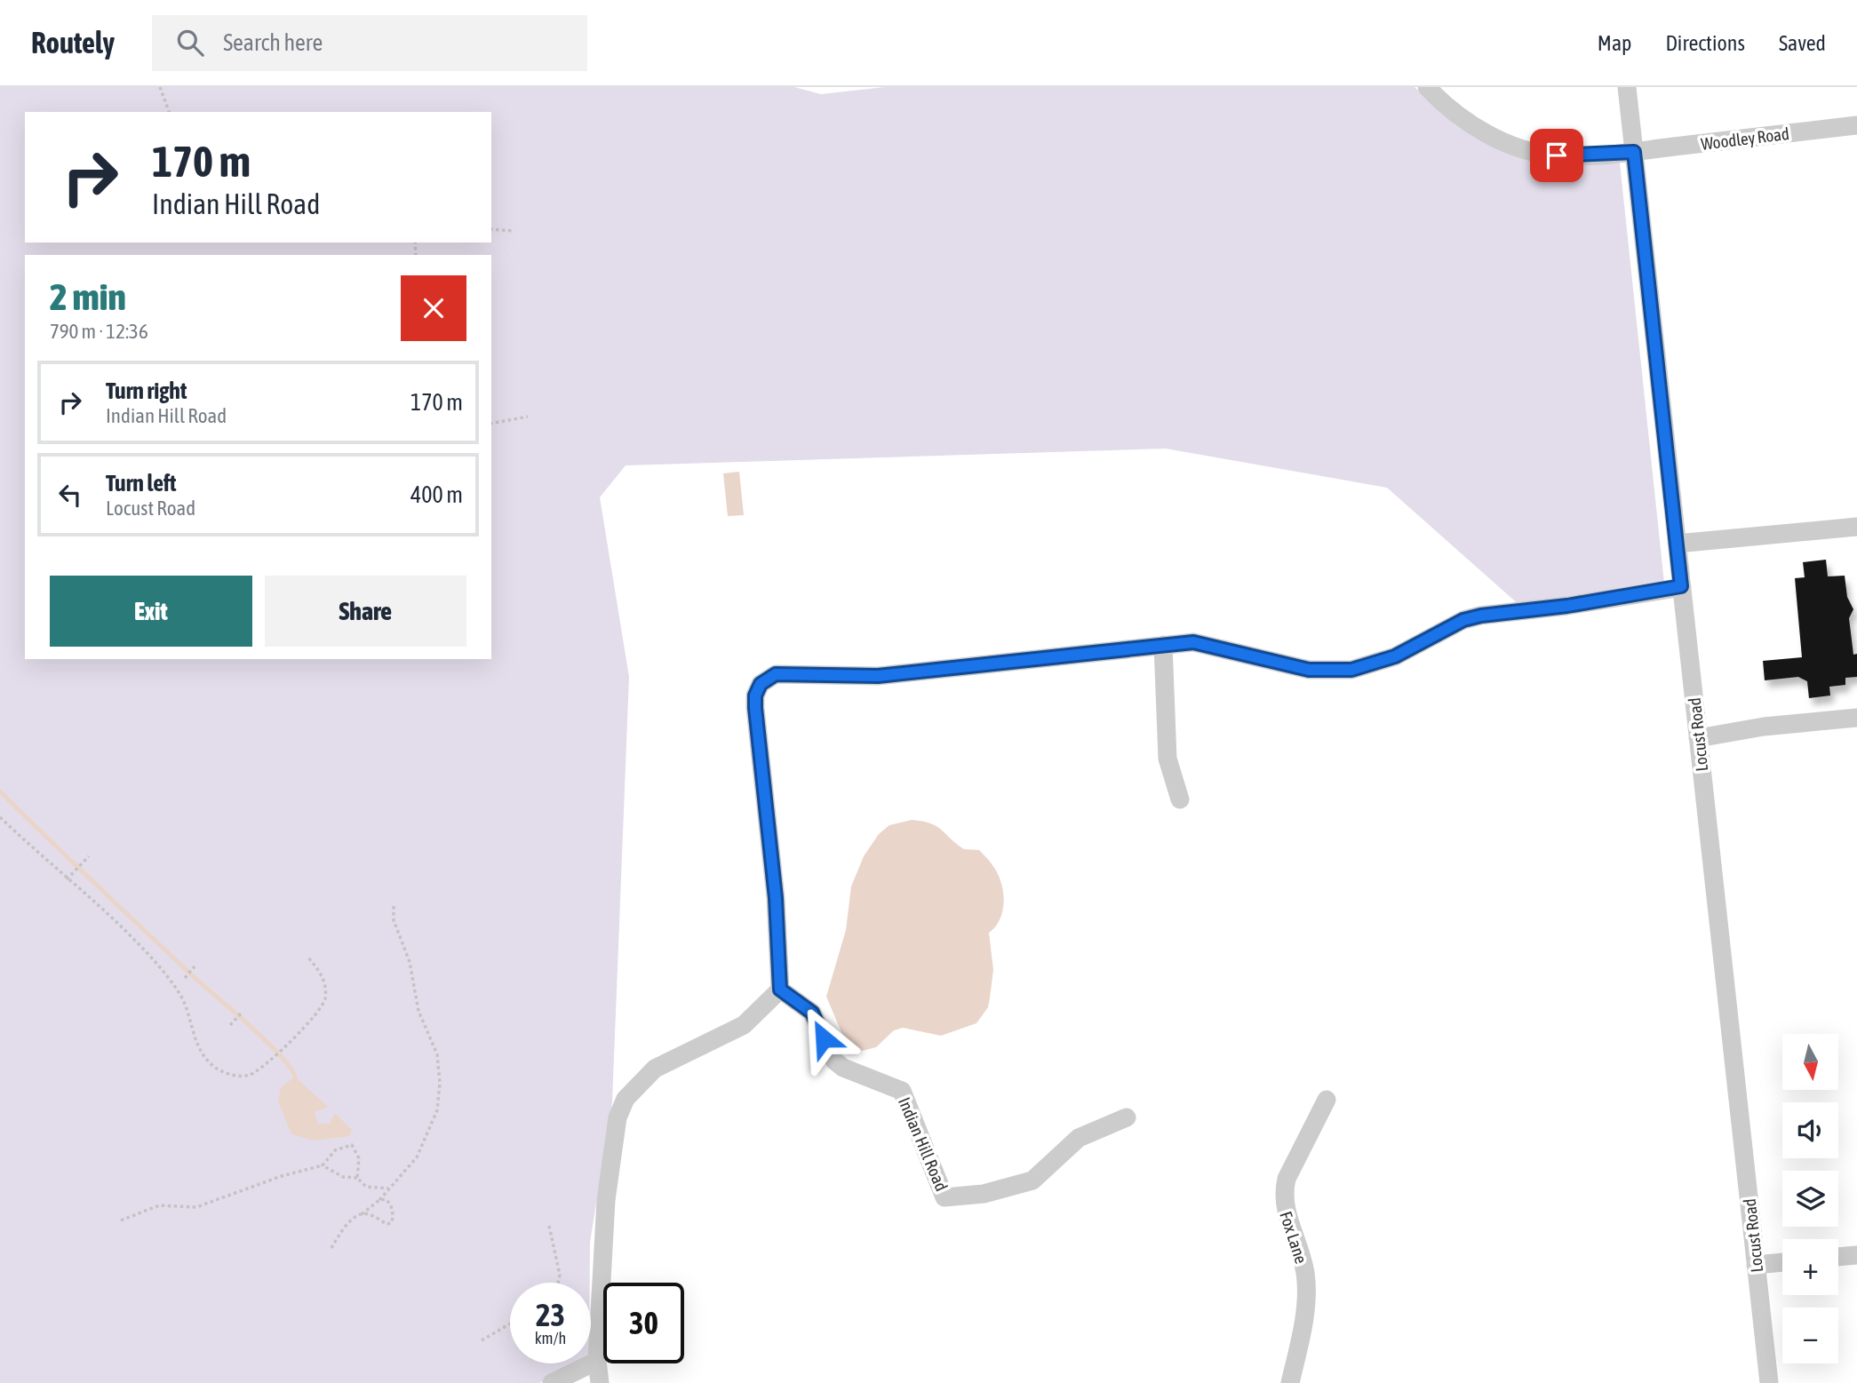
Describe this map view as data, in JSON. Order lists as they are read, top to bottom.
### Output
{
  "streets": {
    "street": [
      "Woodley Road",
      "Locust Road",
      "Indian Hill Road",
      "Fox Lane"
    ]
  },
  "crossings": [
    ["Woodley Road", "Locust Road"]
  ],
  "north": "bottom",
  "page": {
    "header": "Routely",
    "search": "Search here",
    "nav": ["Map", "Directions", "Saved"],
    "turn": ["170 m", "Indian Hill Road"],
    "heading": ["2 min", "790 m · 12:36"],
    "list": [
      {
        "name": "Turn right",
        "note": "Indian Hill Road",
        "value": "170 m"
      },
      {
        "name": "Turn left",
        "note": "Locust Road",
        "value": "400 m"
      }
    ],
    "buttons": ["Exit", "Share"],
    "map_buttons": ["+", "−"],
    "speed": "23 km/h",
    "limit": "30"
  }
}
